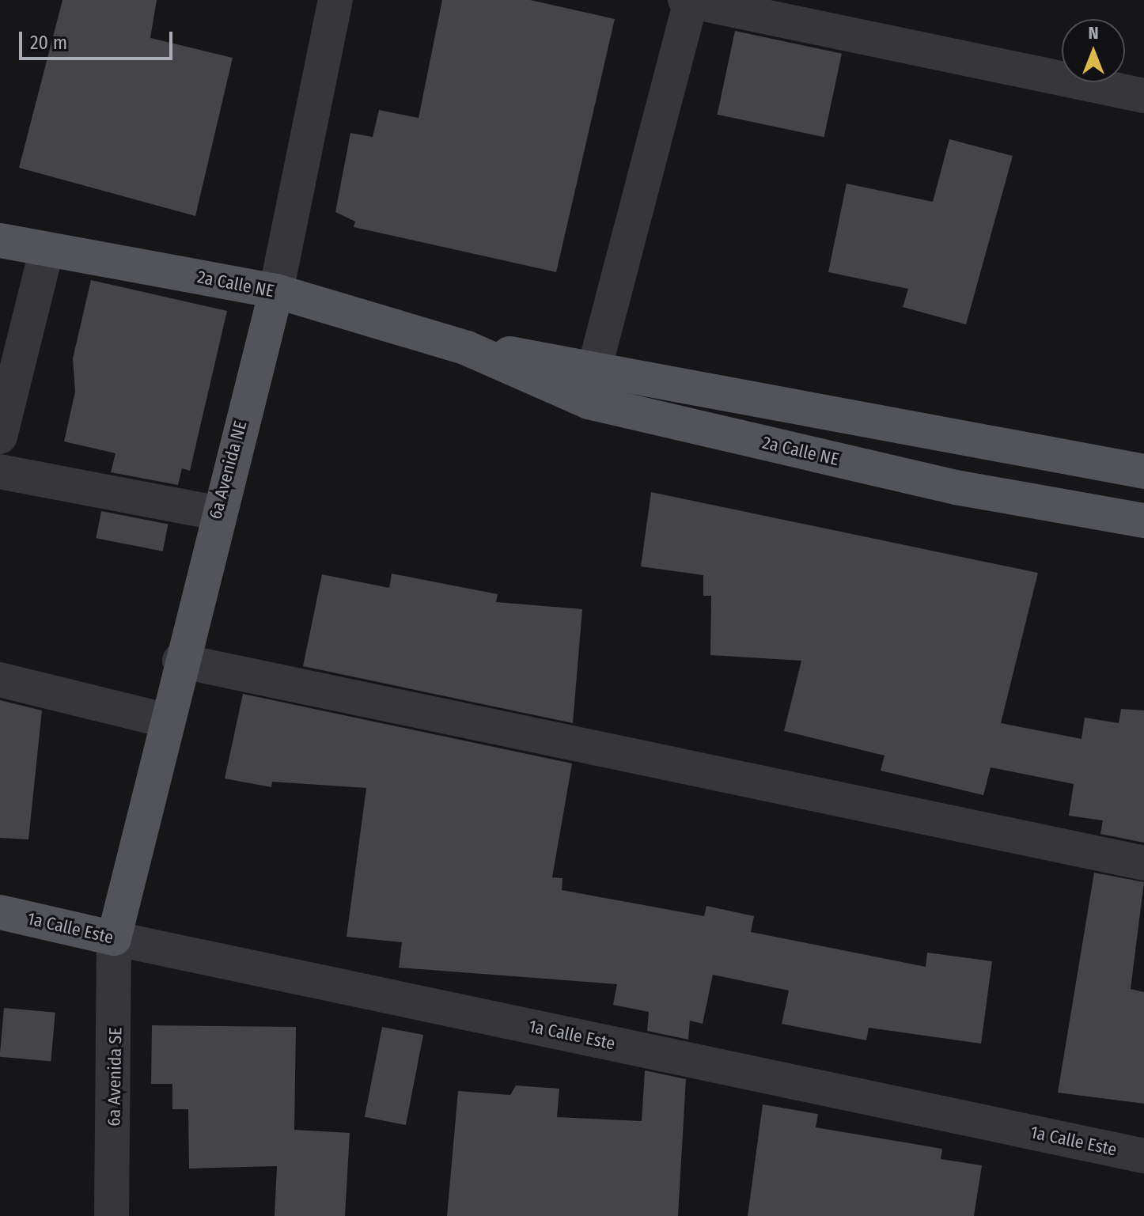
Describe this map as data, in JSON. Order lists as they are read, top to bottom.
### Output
{
  "streets": {
    "main road": ["2a Calle NE", "6a Avenida NE", "1a Calle Este"],
    "street": ["6a Avenida SE"]
  },
  "crossings": [
    ["2a Calle NE", "6a Avenida NE"],
    ["6a Avenida NE", "1a Calle Este"],
    ["6a Avenida NE", "6a Avenida SE"],
    ["1a Calle Este", "6a Avenida SE"]
  ],
  "scale_bar": "20 m",
  "north": "top"
}
